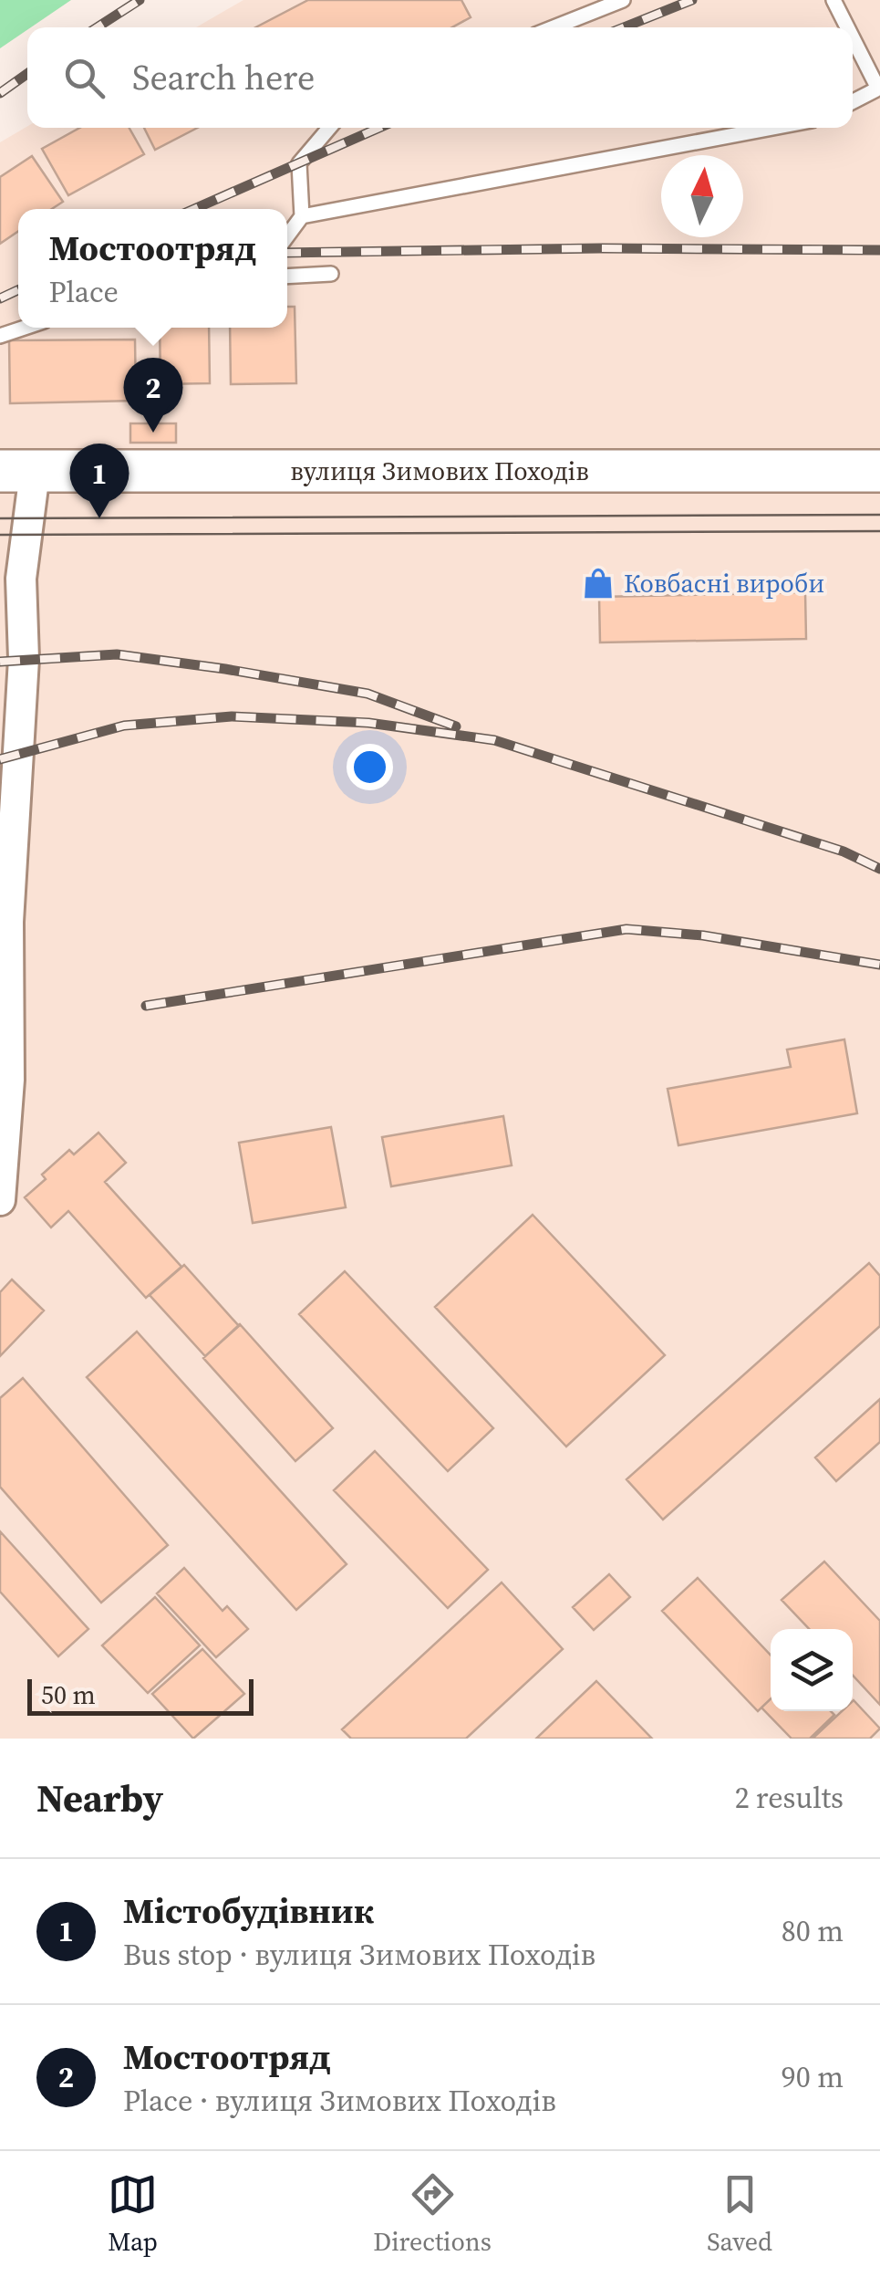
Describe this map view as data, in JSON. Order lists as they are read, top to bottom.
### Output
{
  "streets": {
    "main road": ["вулиця Зимових Походів"]
  },
  "places": {
    "shop": ["Ковбасні вироби"]
  },
  "scale_bar": "50 m",
  "north": "top",
  "page": {
    "search": "Search here",
    "popup": ["Мостоотряд", "Place"],
    "pins": ["2", "1"],
    "scale": "50 m",
    "heading": ["Nearby", "2 results"],
    "list": [
      {
        "mark": "1",
        "name": "Містобудівник",
        "note": "Bus stop · вулиця Зимових Походів",
        "value": "80 m"
      },
      {
        "mark": "2",
        "name": "Мостоотряд",
        "note": "Place · вулиця Зимових Походів",
        "value": "90 m"
      }
    ],
    "nav": ["Map", "Directions", "Saved"]
  }
}
